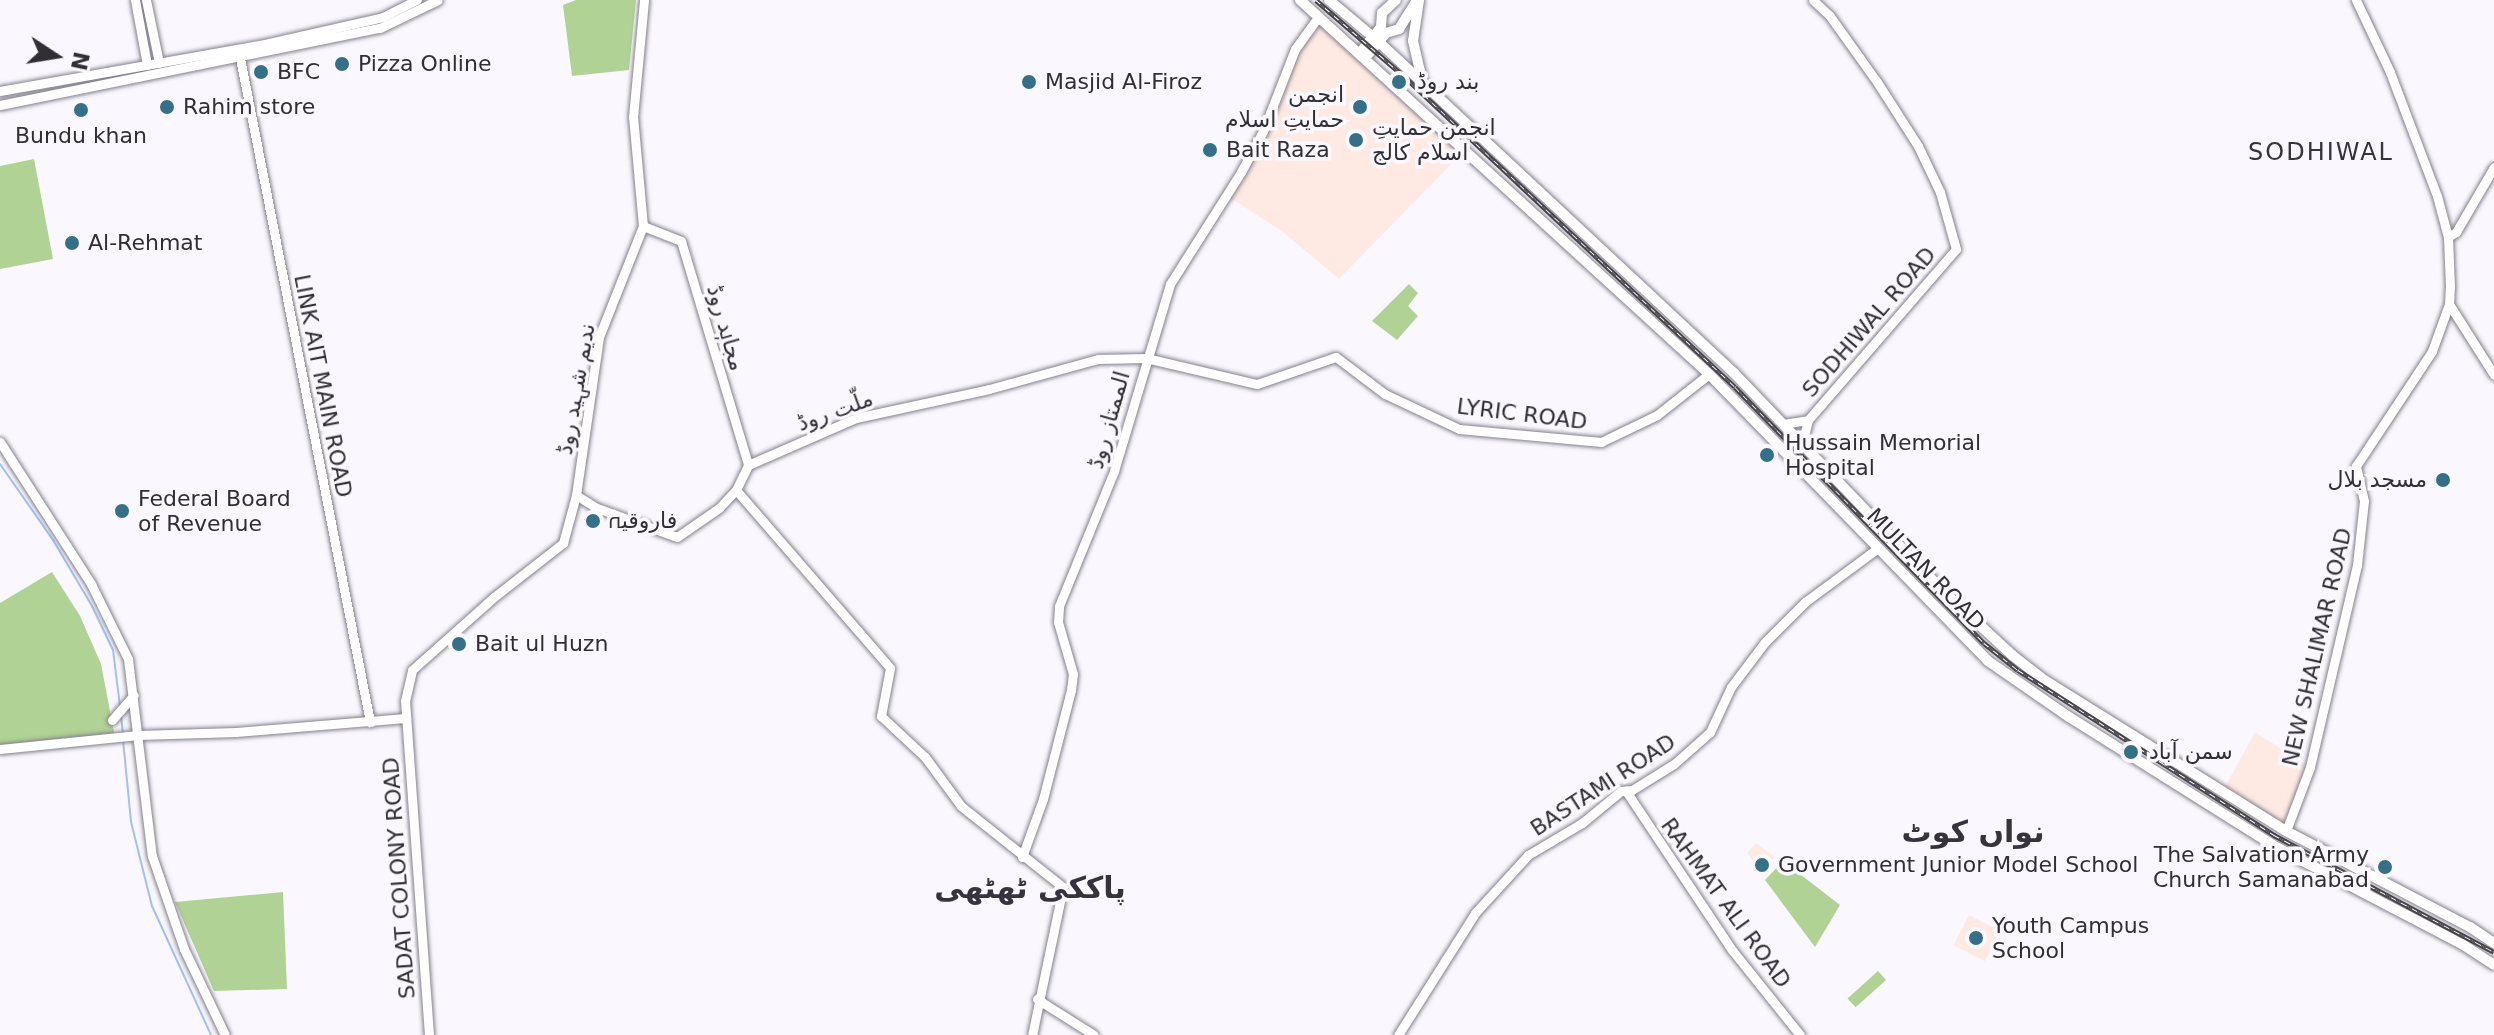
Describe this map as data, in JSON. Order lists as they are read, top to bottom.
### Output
{
  "streets": {
    "main road": ["MULTAN ROAD"],
    "street": [
      "SODHIWAL ROAD",
      "مجاہد روڈ",
      "LINK AIT MAIN ROAD",
      "ندیم شہید روڈ",
      "ملّت روڈ",
      "LYRIC ROAD",
      "الممتاز روڈ",
      "NEW SHALIMAR ROAD",
      "BASTAMI ROAD",
      "SADAT COLONY ROAD",
      "RAHMAT ALI ROAD"
    ]
  },
  "crossings": [
    ["SODHIWAL ROAD", "MULTAN ROAD"],
    ["مجاہد روڈ", "ندیم شہید روڈ"],
    ["مجاہد روڈ", "ملّت روڈ"],
    ["ندیم شہید روڈ", "SADAT COLONY ROAD"],
    ["ملّت روڈ", "LYRIC ROAD"],
    ["ملّت روڈ", "الممتاز روڈ"],
    ["LYRIC ROAD", "الممتاز روڈ"],
    ["LYRIC ROAD", "MULTAN ROAD"],
    ["الممتاز روڈ", "MULTAN ROAD"],
    ["MULTAN ROAD", "NEW SHALIMAR ROAD"],
    ["MULTAN ROAD", "BASTAMI ROAD"],
    ["BASTAMI ROAD", "RAHMAT ALI ROAD"]
  ],
  "districts": ["SODHIWAL", "نواں کوٹ", "پاککی ٹھٹھی"],
  "places": [
    "Pizza Online",
    "BFC",
    "Masjid Al-Firoz",
    "بند روڈ",
    "Rahim store",
    "انجمن حمایتِ اسلام",
    "Bundu khan",
    "انجمن حمایتِ اسلام کالج",
    "Bait Raza",
    "Al-Rehmat",
    "Hussain Memorial Hospital",
    "مسجد بلال",
    "Federal Board of Revenue",
    "فاروقیہ",
    "Bait ul Huzn",
    "سمن آباد",
    "Government Junior Model School",
    "The Salvation Army Church Samanabad",
    "Youth Campus School"
  ],
  "north": "right"
}
